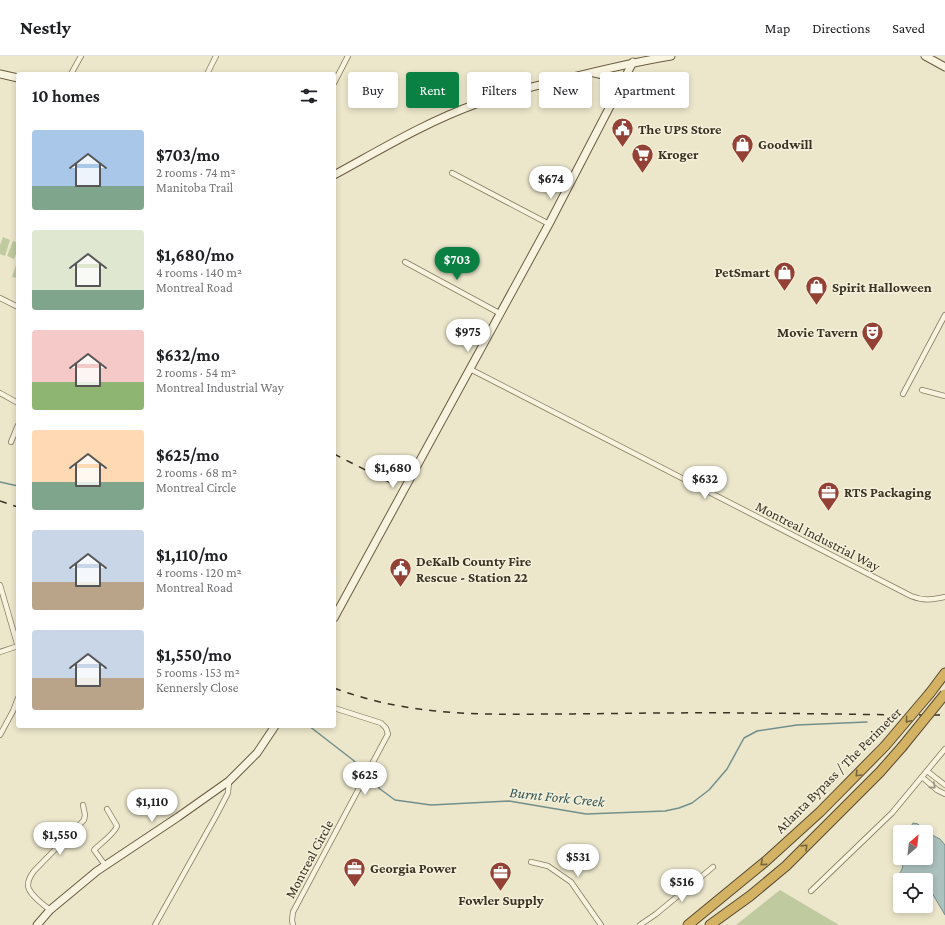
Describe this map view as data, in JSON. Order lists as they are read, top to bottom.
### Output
{
  "streets": {
    "highway": ["Atlanta Bypass / The Perimeter"],
    "street": ["Montreal Industrial Way", "Montreal Circle"]
  },
  "water": ["Burnt Fork Creek"],
  "places": {
    "public building": ["The UPS Store", "DeKalb County Fire Rescue - Station 22"],
    "shop": ["Goodwill", "PetSmart", "Spirit Halloween"],
    "supermarket": ["Kroger"],
    "theatre": ["Movie Tavern"],
    "office": ["RTS Packaging", "Georgia Power", "Fowler Supply"]
  },
  "north": "top right",
  "page": {
    "header": "Nestly",
    "nav": ["Map", "Directions", "Saved"],
    "chip": [
      "Buy",
      "Rent",
      "Filters",
      "New",
      "Apartment"
    ],
    "heading": "10 homes",
    "list": [
      {
        "name": "$703/mo",
        "note": "2 rooms · 74 m² · Manitoba Trail"
      },
      {
        "name": "$1,680/mo",
        "note": "4 rooms · 140 m² · Montreal Road"
      },
      {
        "name": "$632/mo",
        "note": "2 rooms · 54 m² · Montreal Industrial Way"
      },
      {
        "name": "$625/mo",
        "note": "2 rooms · 68 m² · Montreal Circle"
      },
      {
        "name": "$1,110/mo",
        "note": "4 rooms · 120 m² · Montreal Road"
      },
      {
        "name": "$1,550/mo",
        "note": "5 rooms · 153 m² · Kennersly Close"
      }
    ],
    "price": [
      "$674",
      "$703",
      "$975",
      "$1,680",
      "$632",
      "$625",
      "$1,110",
      "$1,550",
      "$531",
      "$516"
    ]
  }
}
